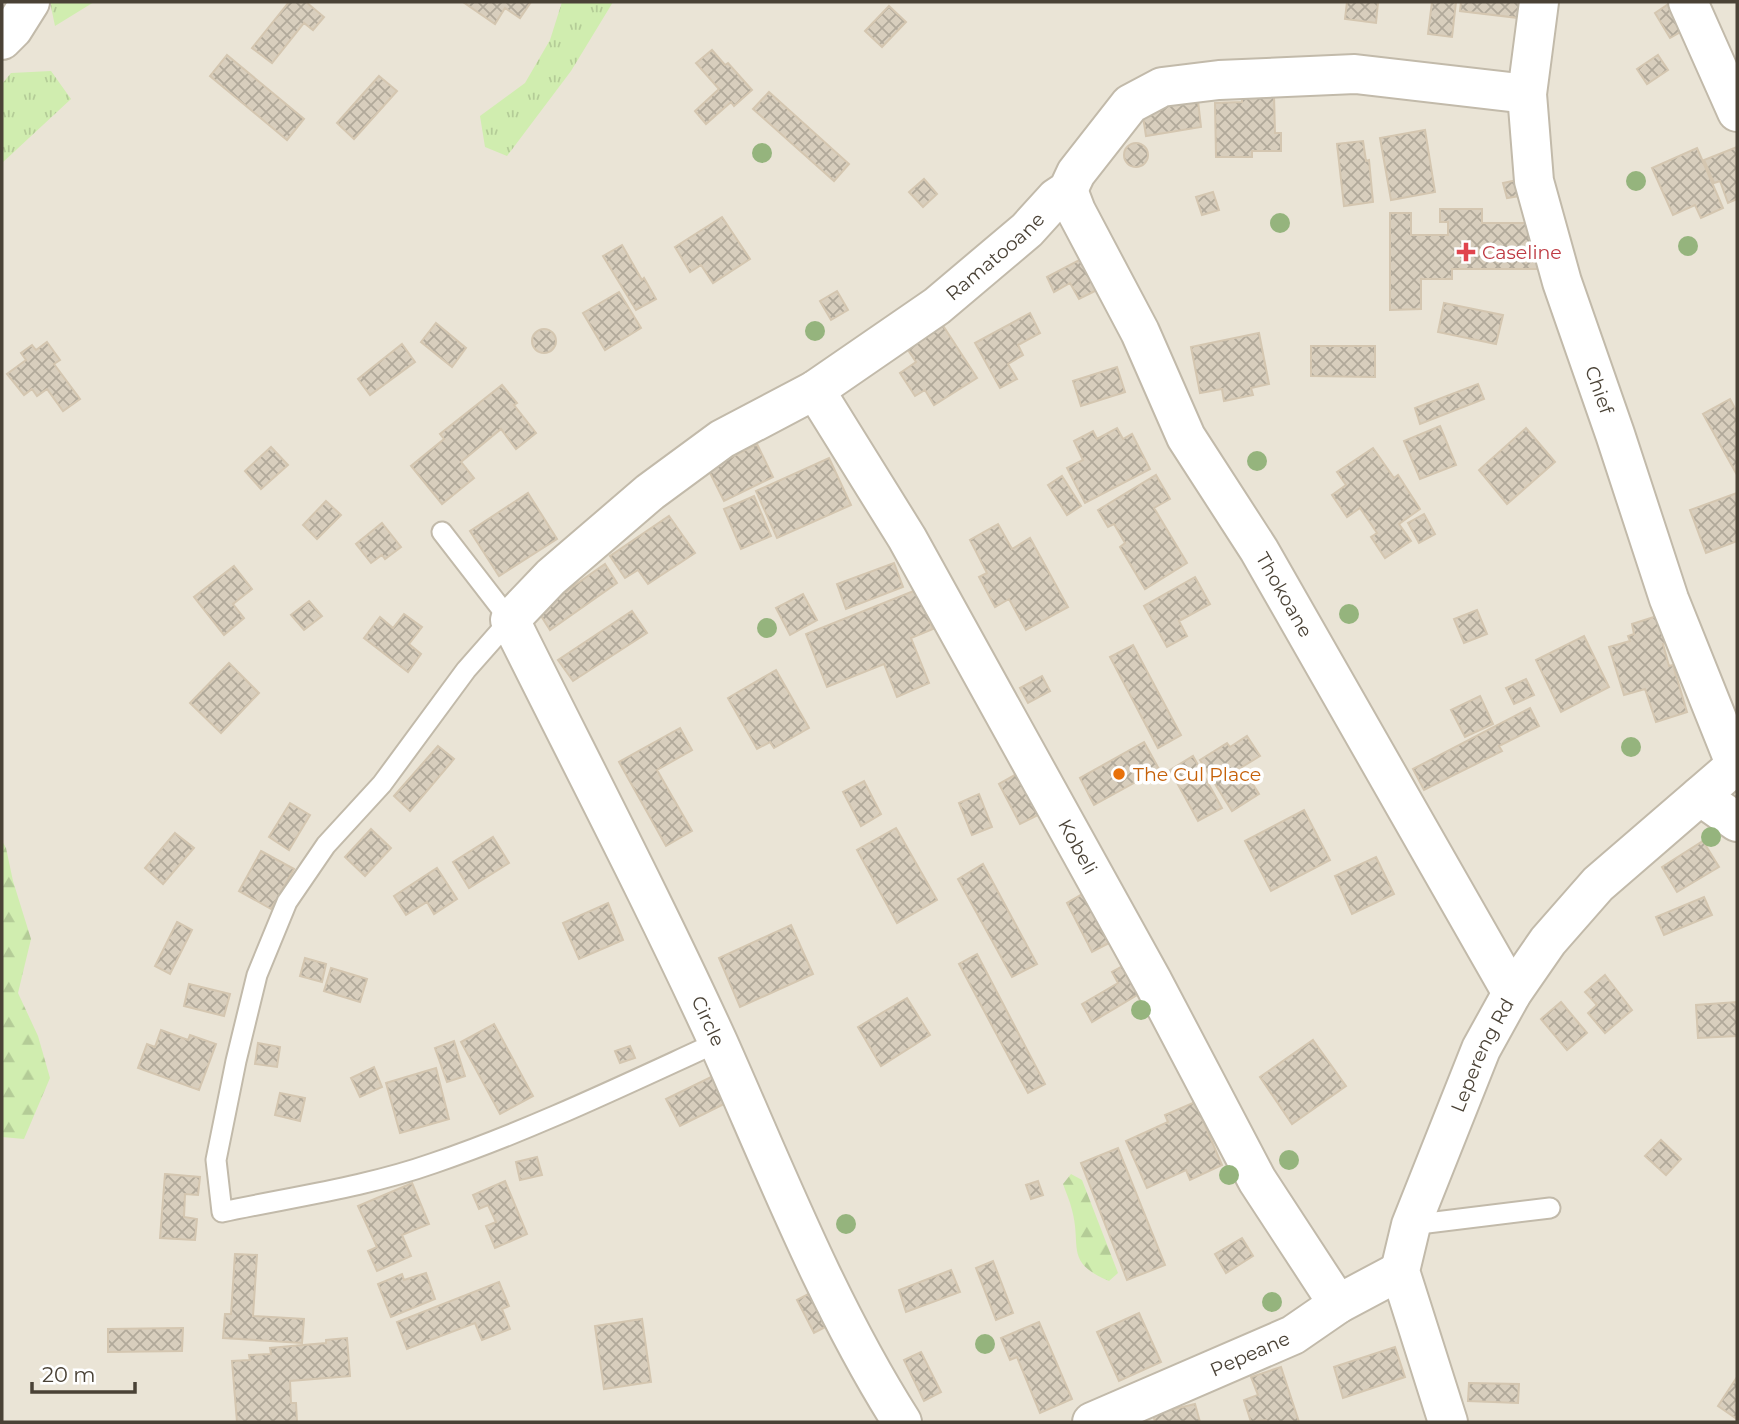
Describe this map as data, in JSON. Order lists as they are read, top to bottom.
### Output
{
  "streets": {
    "street": [
      "Ramatooane",
      "Chief",
      "Thokoane",
      "Kobeli",
      "Circle",
      "Lepereng Rd",
      "Pepeane"
    ]
  },
  "crossings": [
    ["Ramatooane", "Chief"],
    ["Ramatooane", "Thokoane"],
    ["Ramatooane", "Kobeli"],
    ["Ramatooane", "Circle"],
    ["Chief", "Lepereng Rd"],
    ["Thokoane", "Lepereng Rd"],
    ["Kobeli", "Pepeane"],
    ["Lepereng Rd", "Pepeane"]
  ],
  "places": {
    "health": ["Caseline"],
    "other": ["The Cul Place"]
  },
  "scale_bar": "20 m"
}
